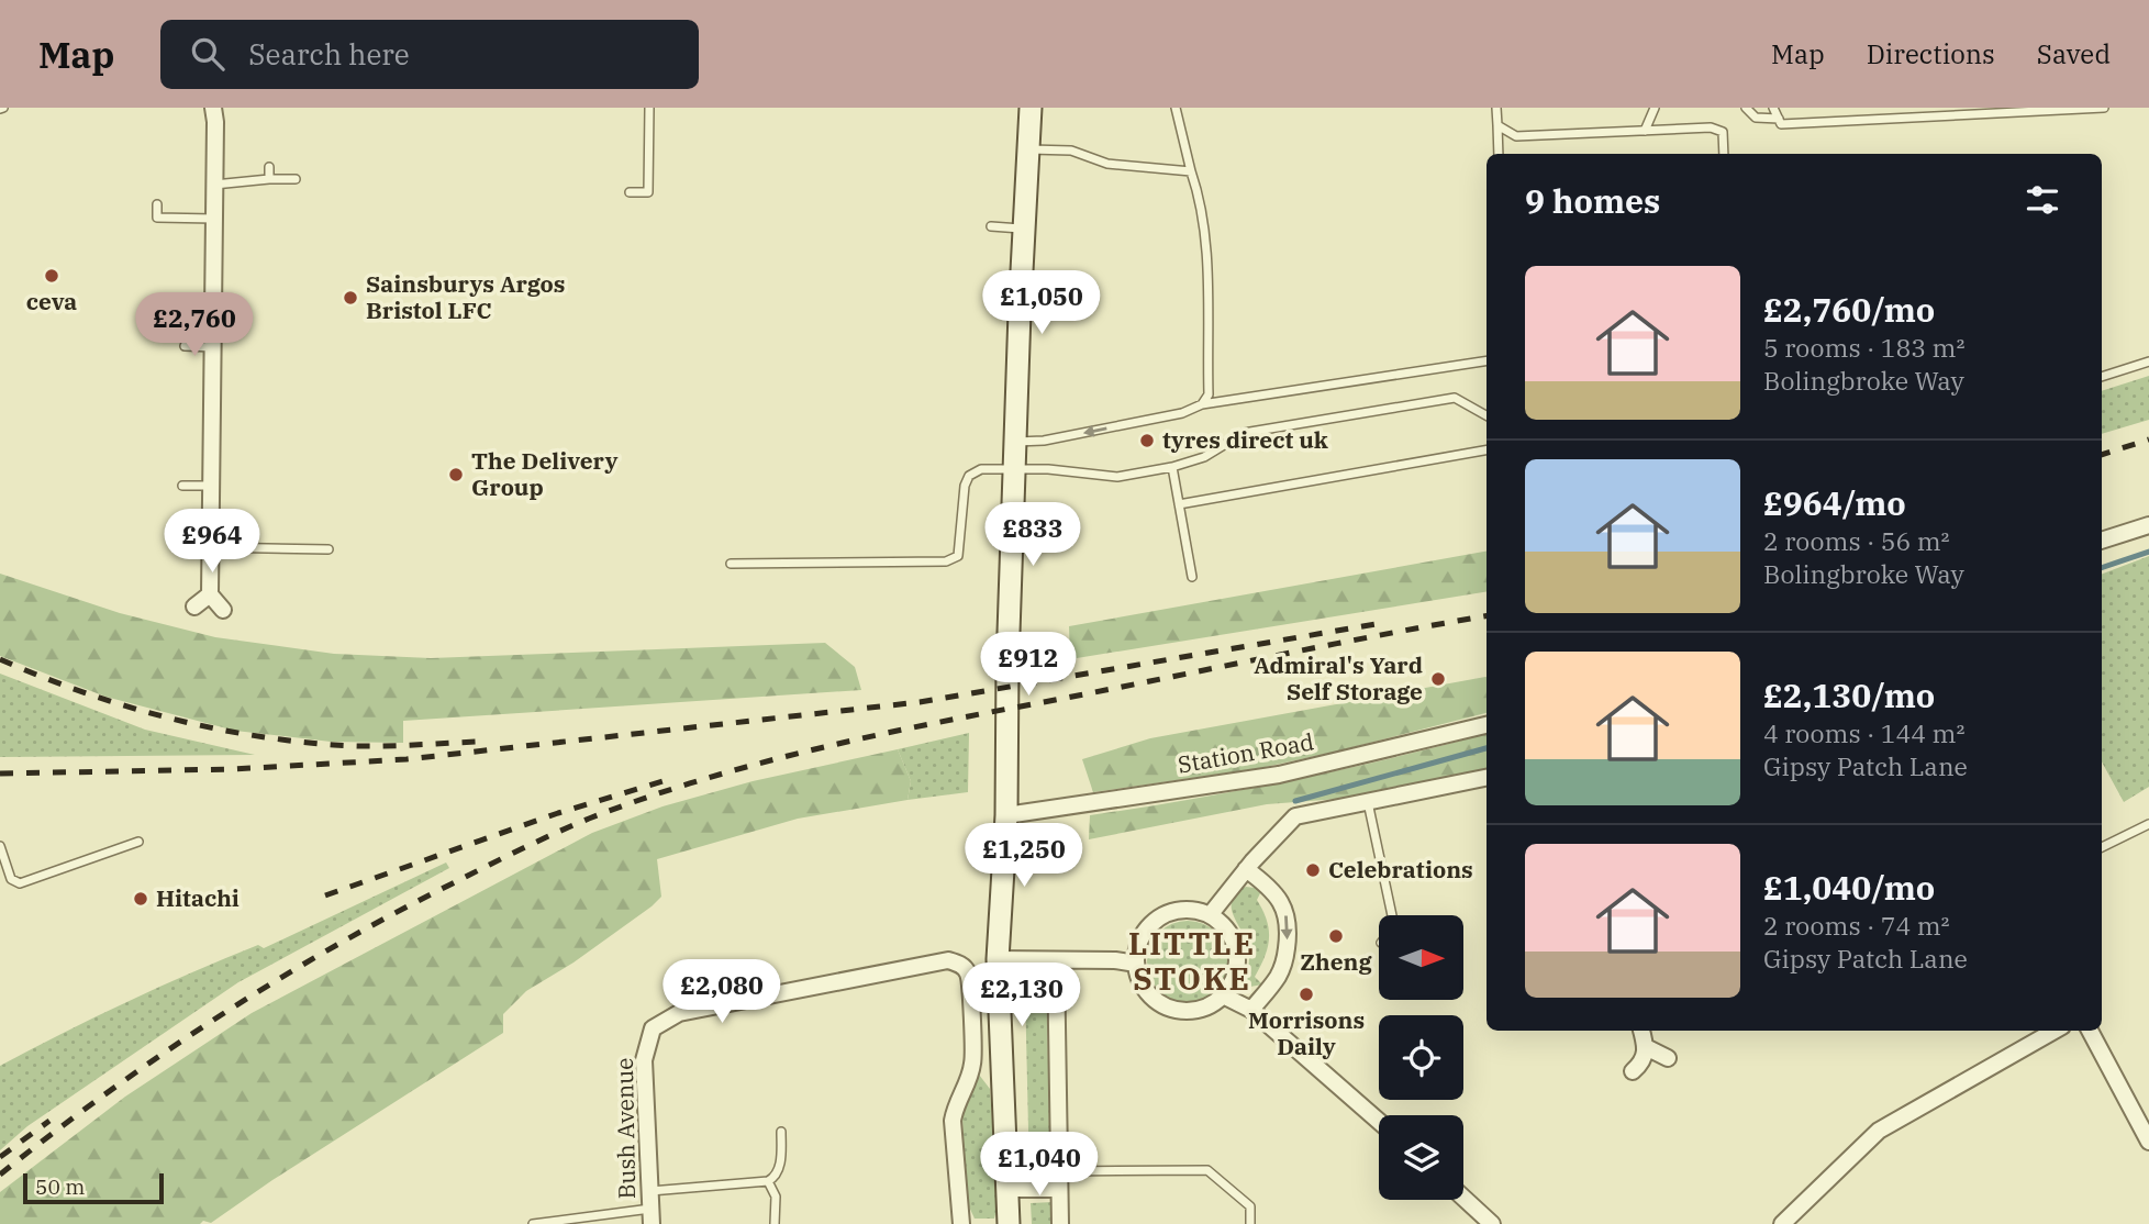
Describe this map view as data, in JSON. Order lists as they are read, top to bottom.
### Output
{
  "streets": {
    "street": ["Station Road", "Bush Avenue"]
  },
  "districts": ["LITTLE STOKE"],
  "places": [
    "ceva",
    "Sainsburys Argos Bristol LFC",
    "tyres direct uk",
    "The Delivery Group",
    "Admiral's Yard Self Storage",
    "Celebrations",
    "Hitachi",
    "Zheng",
    "Morrisons Daily"
  ],
  "scale_bar": "50 m",
  "north": "right",
  "page": {
    "header": "Map",
    "search": "Search here",
    "nav": ["Map", "Directions", "Saved"],
    "heading": "9 homes",
    "list": [
      {
        "name": "£2,760/mo",
        "note": "5 rooms · 183 m² · Bolingbroke Way"
      },
      {
        "name": "£964/mo",
        "note": "2 rooms · 56 m² · Bolingbroke Way"
      },
      {
        "name": "£2,130/mo",
        "note": "4 rooms · 144 m² · Gipsy Patch Lane"
      },
      {
        "name": "£1,040/mo",
        "note": "2 rooms · 74 m² · Gipsy Patch Lane"
      }
    ],
    "price": [
      "£1,050",
      "£2,760",
      "£833",
      "£964",
      "£912",
      "£1,250",
      "£2,080",
      "£2,130",
      "£1,040"
    ],
    "scale": "50 m"
  }
}
